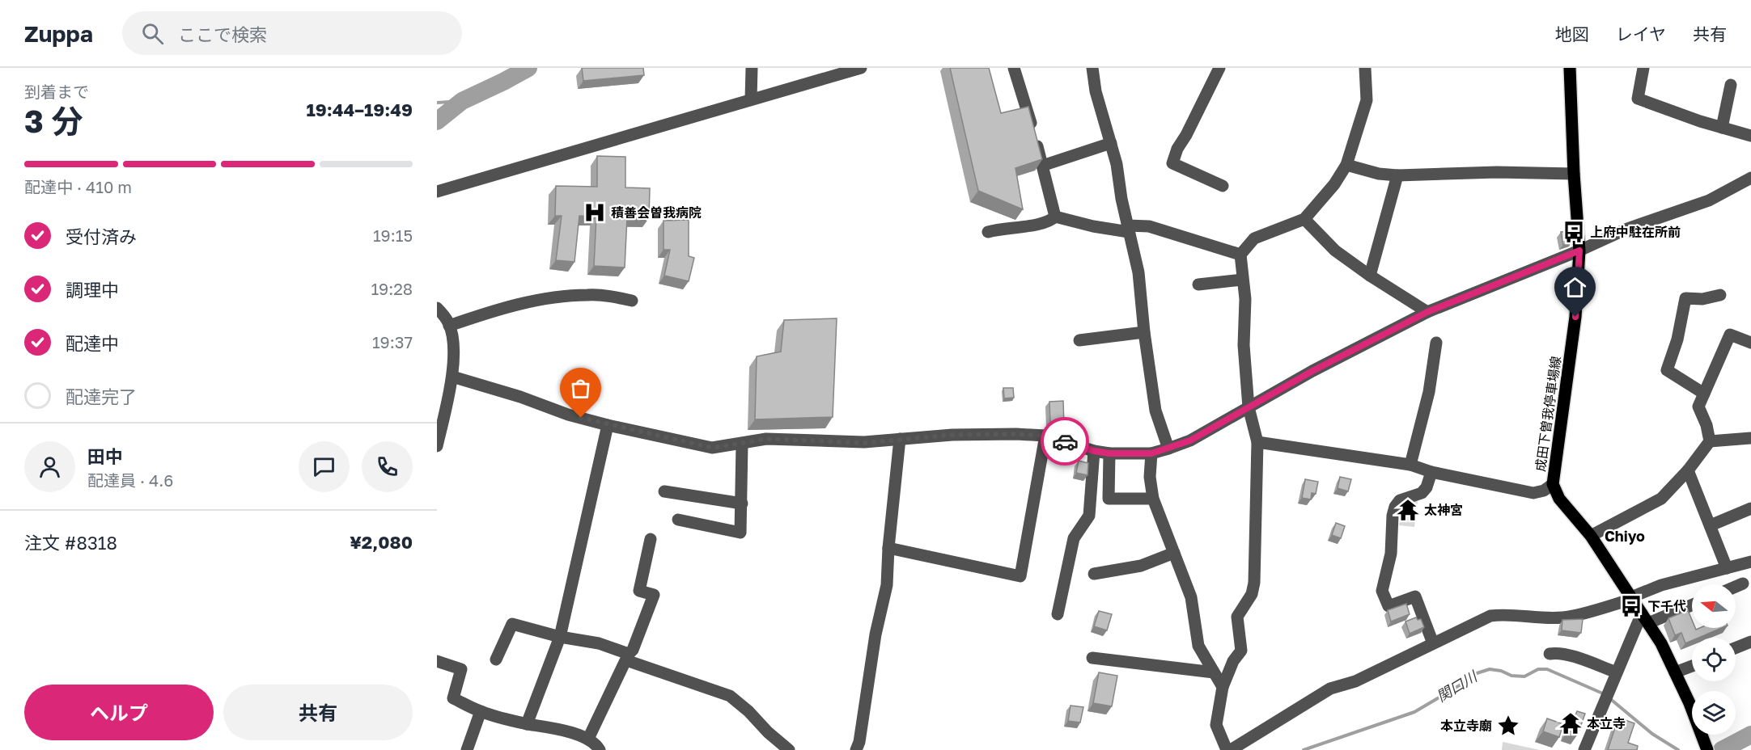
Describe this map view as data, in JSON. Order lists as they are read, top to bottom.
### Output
{
  "streets": {
    "main road": ["成田下曽我停車場線"]
  },
  "districts": ["Chiyo"],
  "water": ["関口川"],
  "places": {
    "hospital": ["積善会曽我病院"],
    "bus stop": ["上府中駐在所前", "下千代"],
    "temple": ["太神宮", "本立寺"],
    "place": ["本立寺廟"]
  },
  "north": "left",
  "page": {
    "header": "Zuppa",
    "search": "ここで検索",
    "nav": ["地図", "レイヤ", "共有"],
    "heading": ["3 分", "到着まで", "19:44–19:49"],
    "panel": [
      "田中",
      "配達員 · 4.6",
      "注文 #8318",
      "¥2,080"
    ],
    "bar": "配達中 · 410 m",
    "list": [
      ["受付済み", "19:15"],
      ["調理中", "19:28"],
      ["配達中", "19:37"],
      "配達完了"
    ],
    "buttons": ["ヘルプ", "共有"]
  }
}
